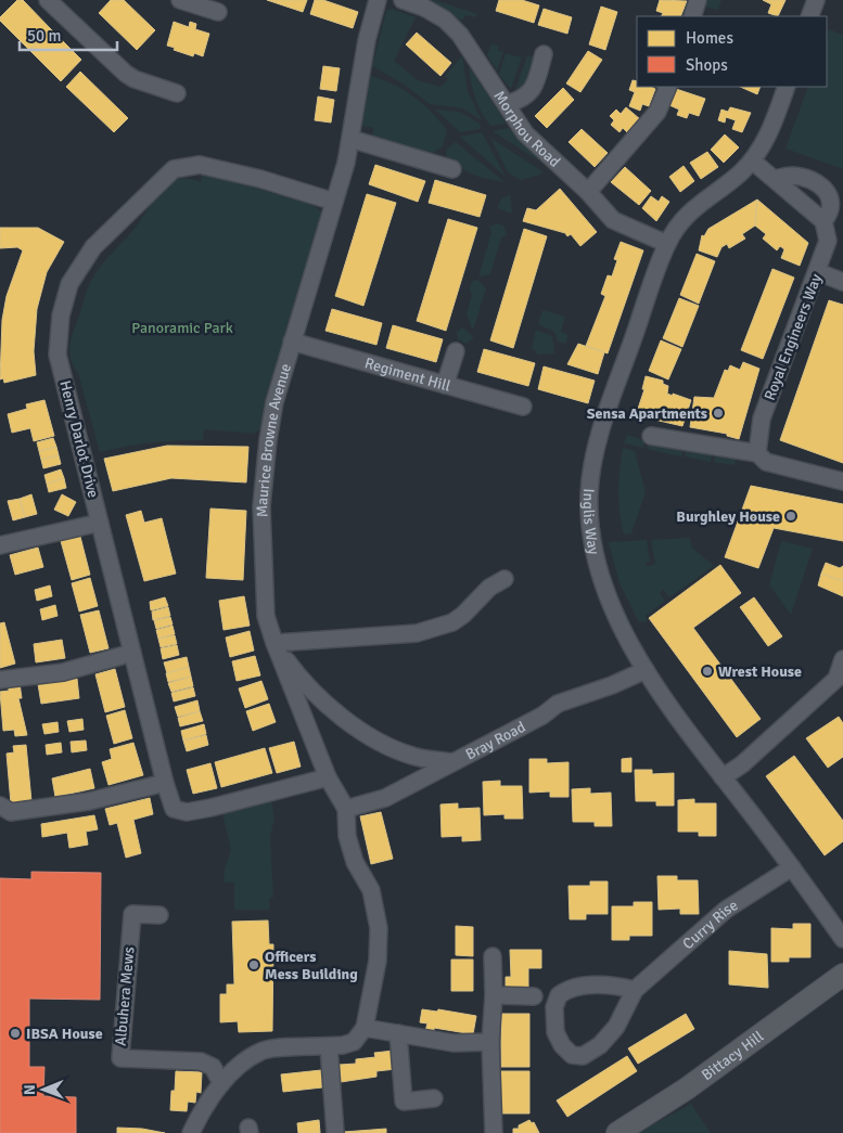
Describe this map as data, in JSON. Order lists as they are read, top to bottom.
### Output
{
  "streets": {
    "main road": ["Bittacy Hill"],
    "street": [
      "Morphou Road",
      "Royal Engineers Way",
      "Regiment Hill",
      "Henry Darlot Drive",
      "Maurice Browne Avenue",
      "Inglis Way",
      "Bray Road",
      "Curry Rise",
      "Albuhera Mews"
    ]
  },
  "crossings": [
    ["Morphou Road", "Inglis Way"],
    ["Regiment Hill", "Maurice Browne Avenue"],
    ["Henry Darlot Drive", "Maurice Browne Avenue"],
    ["Maurice Browne Avenue", "Bray Road"],
    ["Inglis Way", "Bray Road"],
    ["Inglis Way", "Curry Rise"]
  ],
  "parks": ["Panoramic Park"],
  "places": [
    "Sensa Apartments",
    "Burghley House",
    "Wrest House",
    "Officers Mess Building",
    "IBSA House"
  ],
  "legend": ["Homes", "Shops"],
  "scale_bar": "50 m",
  "north": "left"
}
